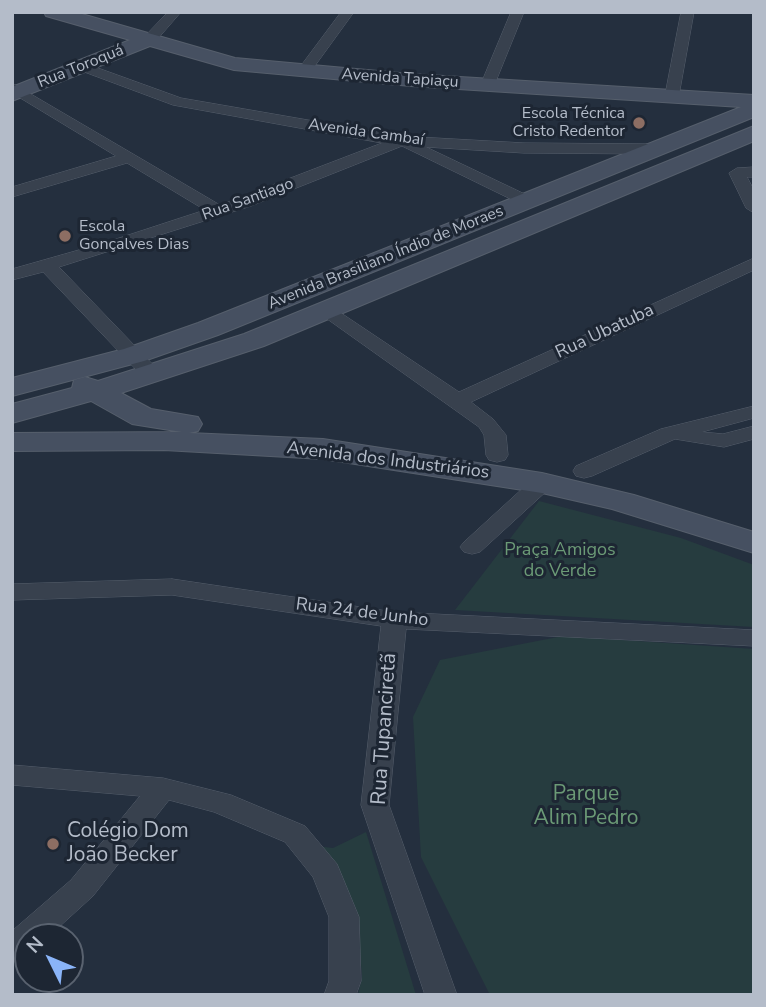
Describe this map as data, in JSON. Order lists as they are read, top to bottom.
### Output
{
  "streets": {
    "street": [
      "Rua Toroquá",
      "Avenida Tapiaçu",
      "Avenida Cambaí",
      "Rua Santiago",
      "Avenida Brasiliano Índio de Moraes",
      "Rua Ubatuba",
      "Avenida dos Industriários",
      "Rua 24 de Junho",
      "Rua Tupanciretã"
    ]
  },
  "crossings": [
    ["Rua Toroquá", "Avenida Tapiaçu"],
    ["Rua Toroquá", "Avenida Cambaí"],
    ["Avenida Cambaí", "Rua Santiago"],
    ["Avenida Cambaí", "Avenida Brasiliano Índio de Moraes"],
    ["Avenida Brasiliano Índio de Moraes", "Avenida dos Industriários"],
    ["Rua 24 de Junho", "Rua Tupanciretã"]
  ],
  "parks": ["Praça Amigos do Verde", "Parque Alim Pedro"],
  "places": ["Escola Técnica Cristo Redentor", "Escola Gonçalves Dias", "Colégio Dom João Becker"],
  "north": "top left"
}
